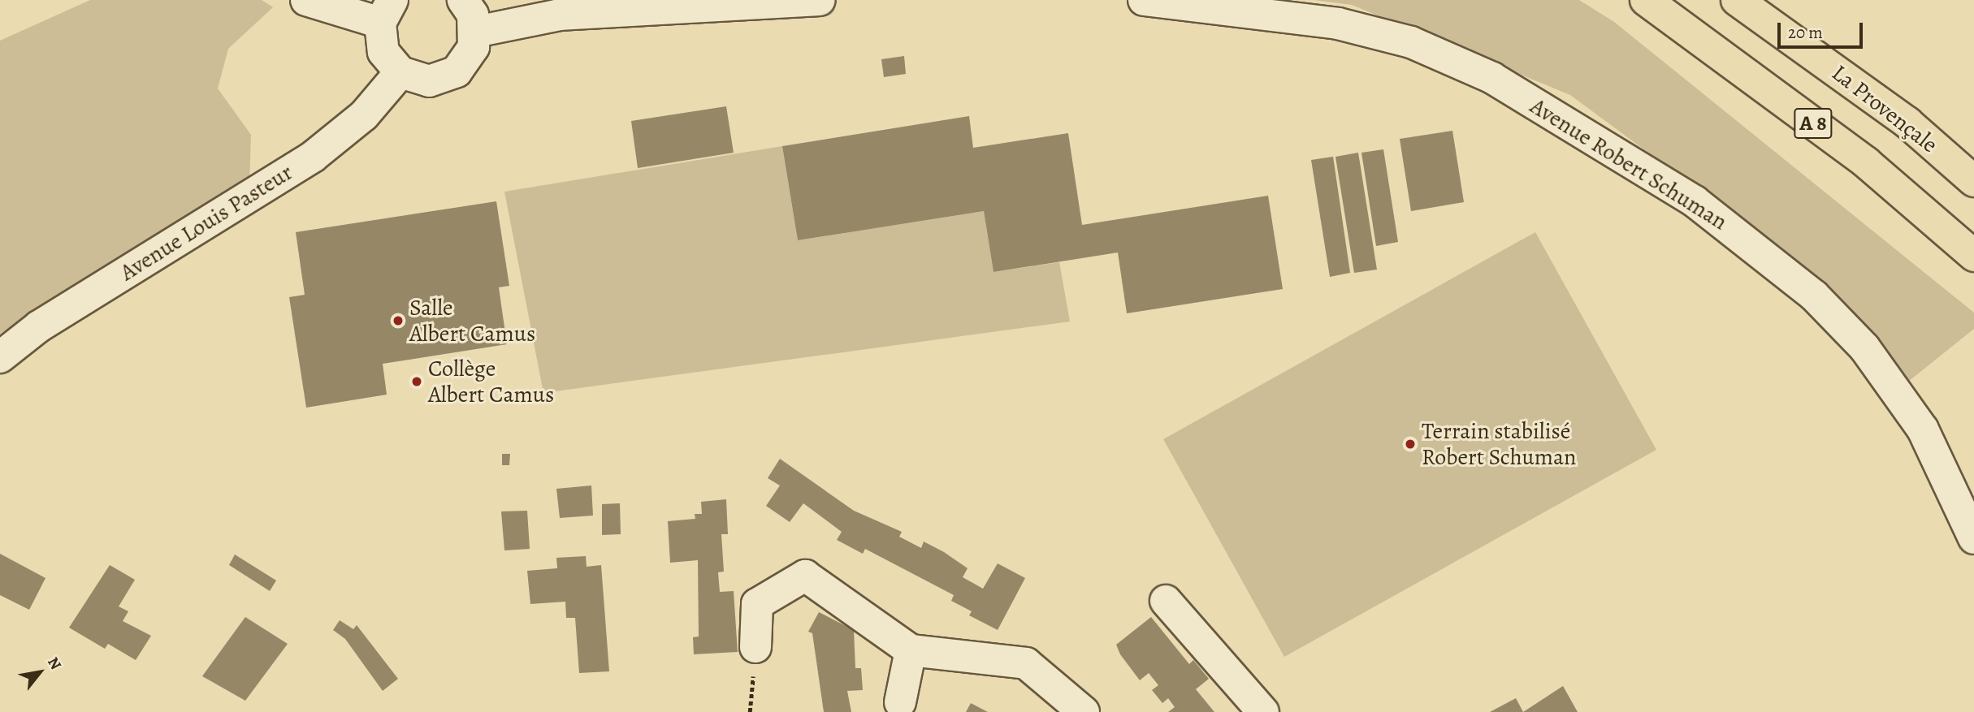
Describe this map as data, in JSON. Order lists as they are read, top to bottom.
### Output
{
  "streets": {
    "highway": ["La Provençale", "A 8"],
    "street": ["Avenue Robert Schuman", "Avenue Louis Pasteur"]
  },
  "places": ["Salle Albert Camus", "Collège Albert Camus", "Terrain stabilisé Robert Schuman"],
  "scale_bar": "20 m",
  "north": "top right"
}
